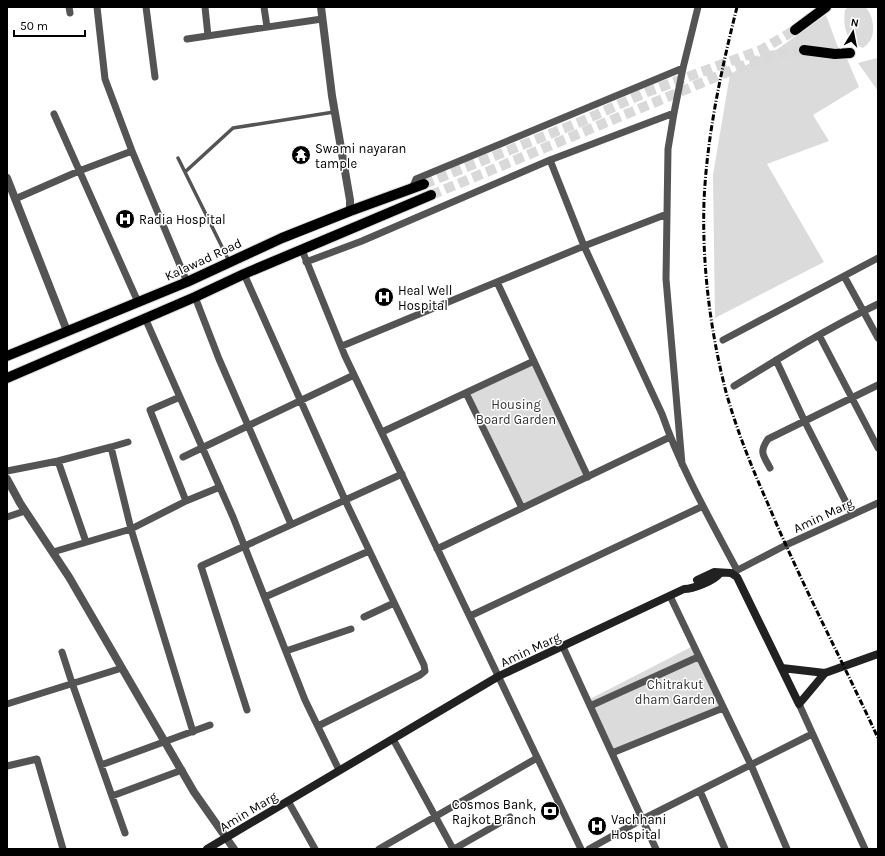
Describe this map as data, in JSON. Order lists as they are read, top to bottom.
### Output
{
  "streets": {
    "main road": ["Kalawad Road", "Amin Marg"]
  },
  "parks": ["Housing Board Garden", "Chitrakut dham Garden"],
  "places": {
    "temple": ["Swami nayaran tample"],
    "hospital": ["Radia Hospital", "Heal Well Hospital", "Vachhani Hospital"],
    "bank": ["Cosmos Bank, Rajkot Branch"]
  },
  "scale_bar": "50 m",
  "north": "top"
}
